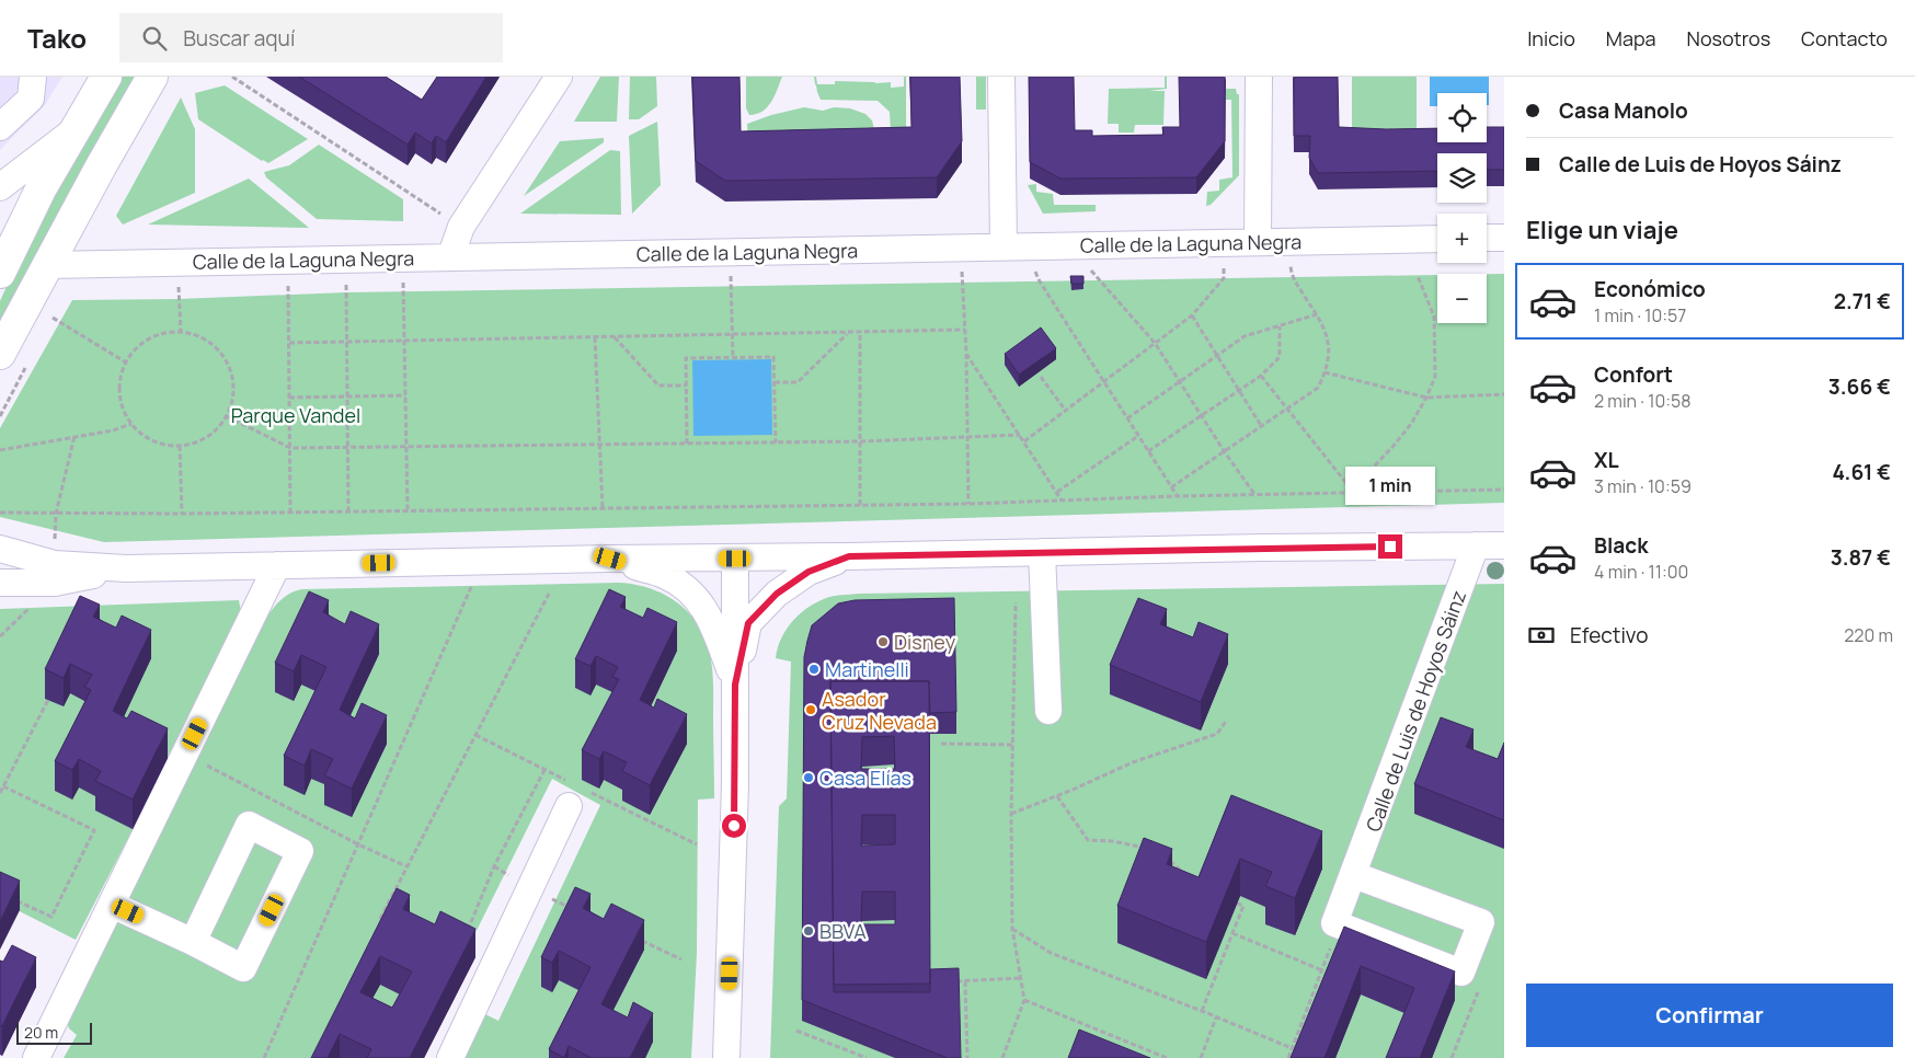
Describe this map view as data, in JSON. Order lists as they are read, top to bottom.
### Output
{
  "streets": {
    "street": ["Calle de la Laguna Negra", "Calle de Luis de Hoyos Sáinz"]
  },
  "parks": ["Parque Vandel"],
  "places": [
    "Disney",
    "Martinelli",
    "Asador Cruz Nevada",
    "Casa Elías",
    "BBVA"
  ],
  "scale_bar": "20 m",
  "page": {
    "header": "Tako",
    "search": "Buscar aquí",
    "nav": [
      "Inicio",
      "Mapa",
      "Nosotros",
      "Contacto"
    ],
    "banner": ["Casa Manolo", "Calle de Luis de Hoyos Sáinz"],
    "map_buttons": ["+", "−"],
    "heading": "Elige un viaje",
    "list": [
      {
        "name": "Económico",
        "note": "1 min · 10:57",
        "value": "2.71 €"
      },
      {
        "name": "Confort",
        "note": "2 min · 10:58",
        "value": "3.66 €"
      },
      {
        "name": "XL",
        "note": "3 min · 10:59",
        "value": "4.61 €"
      },
      {
        "name": "Black",
        "note": "4 min · 11:00",
        "value": "3.87 €"
      }
    ],
    "bubble": "1 min",
    "pay": ["Efectivo", "220 m"],
    "buttons": "Confirmar",
    "scale": "20 m"
  }
}
